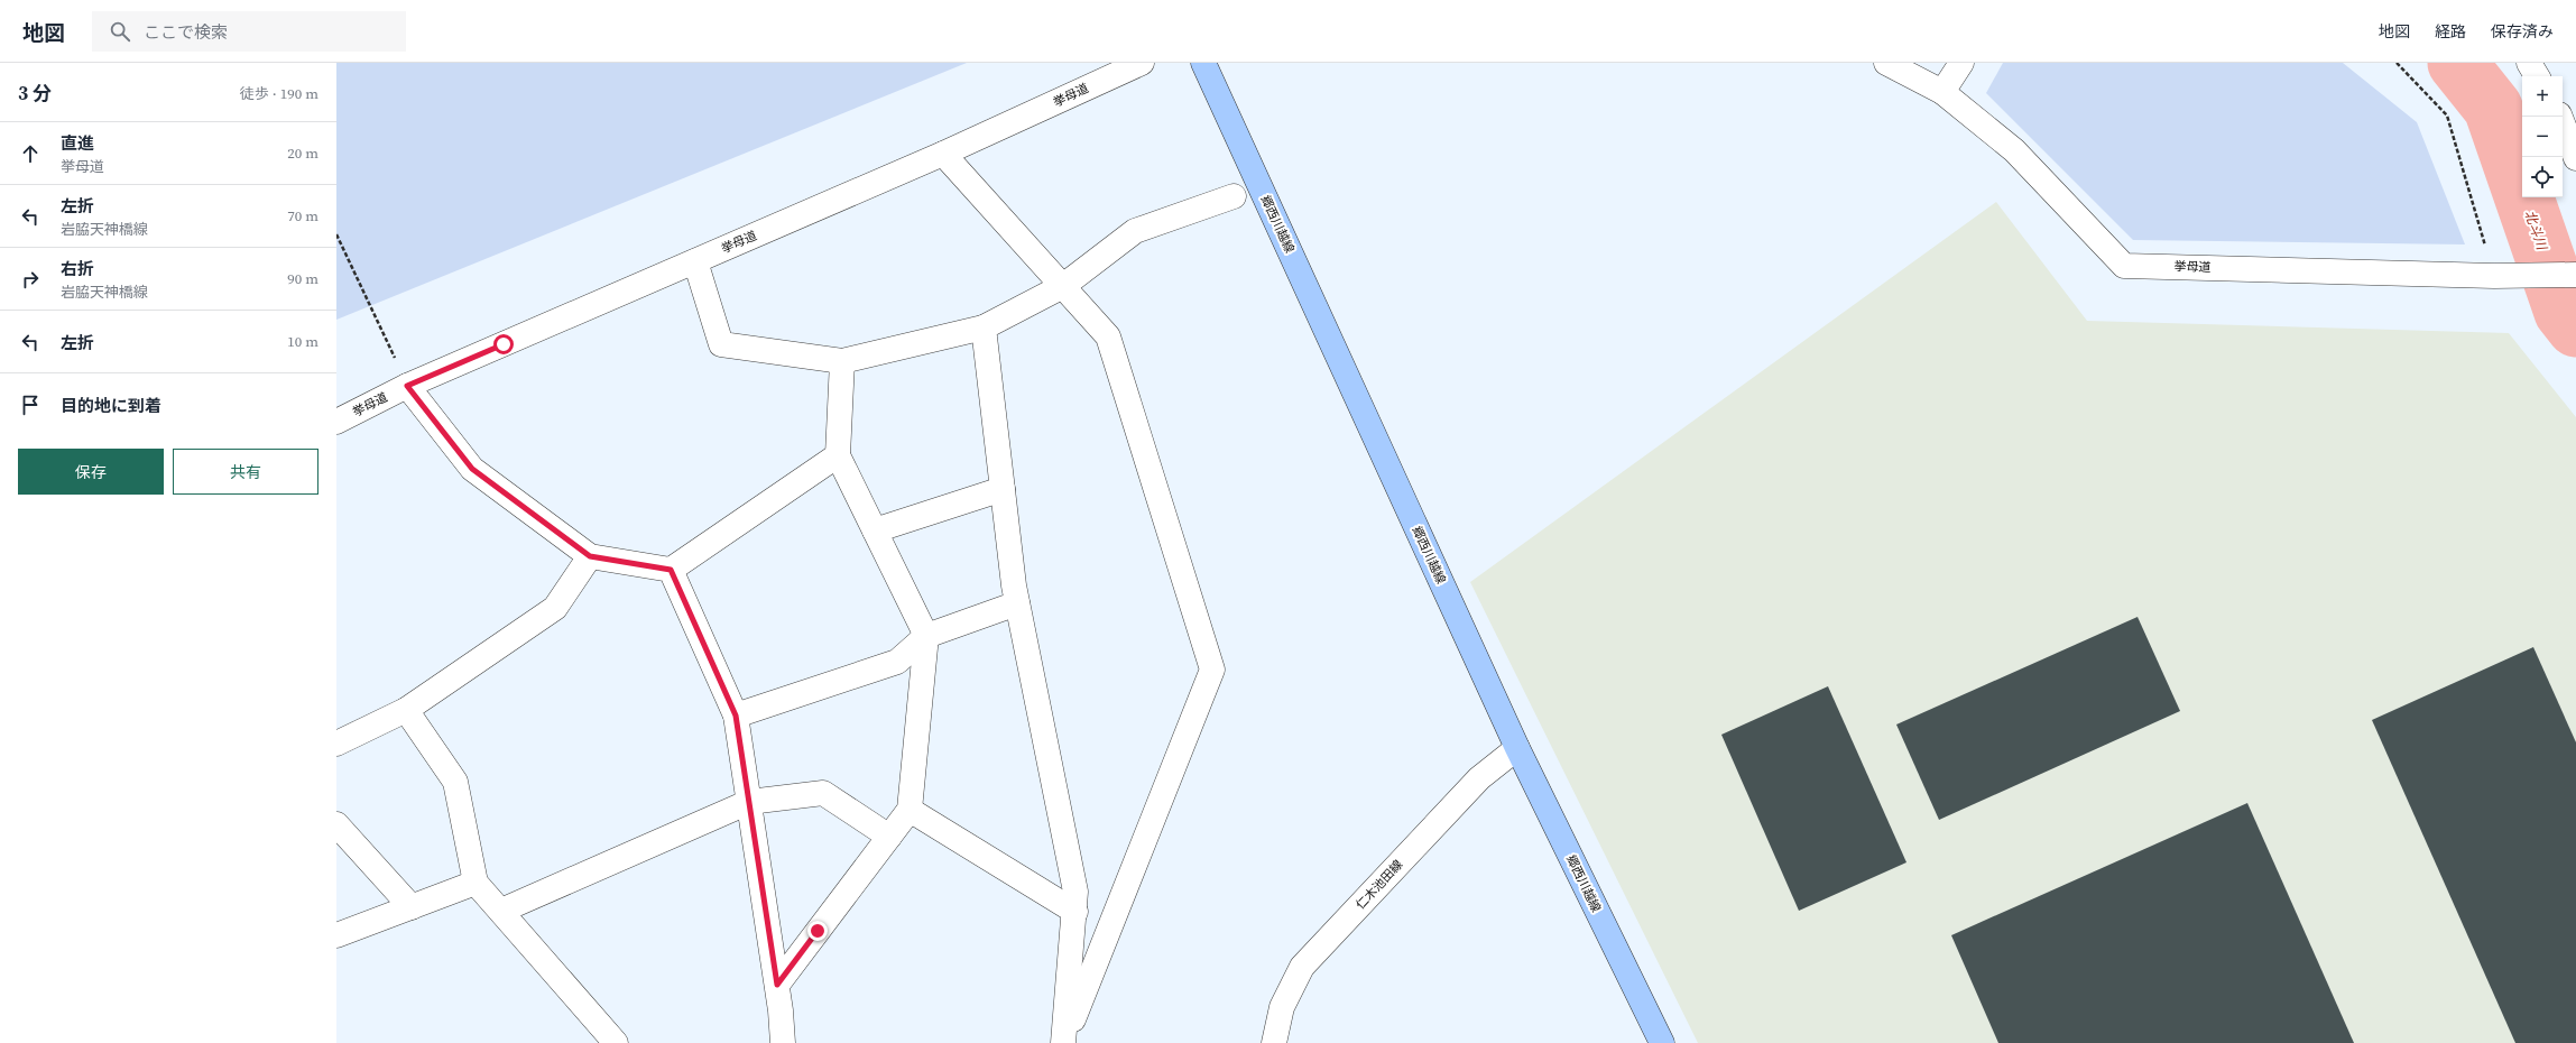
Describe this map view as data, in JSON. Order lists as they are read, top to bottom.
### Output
{
  "streets": {
    "street": ["挙母道", "郷西川越線", "仁木池田線"]
  },
  "crossings": [
    ["郷西川越線", "仁木池田線"]
  ],
  "water": ["北斗川"],
  "page": {
    "header": "地図",
    "search": "ここで検索",
    "nav": ["地図", "経路", "保存済み"],
    "heading": ["3 分", "徒歩 · 190 m"],
    "map_buttons": ["+", "−"],
    "list": [
      ["直進", "挙母道", "20 m"],
      ["左折", "岩脇天神橋線", "70 m"],
      ["右折", "岩脇天神橋線", "90 m"],
      ["左折", "10 m"],
      "目的地に到着"
    ],
    "buttons": ["保存", "共有"]
  }
}
